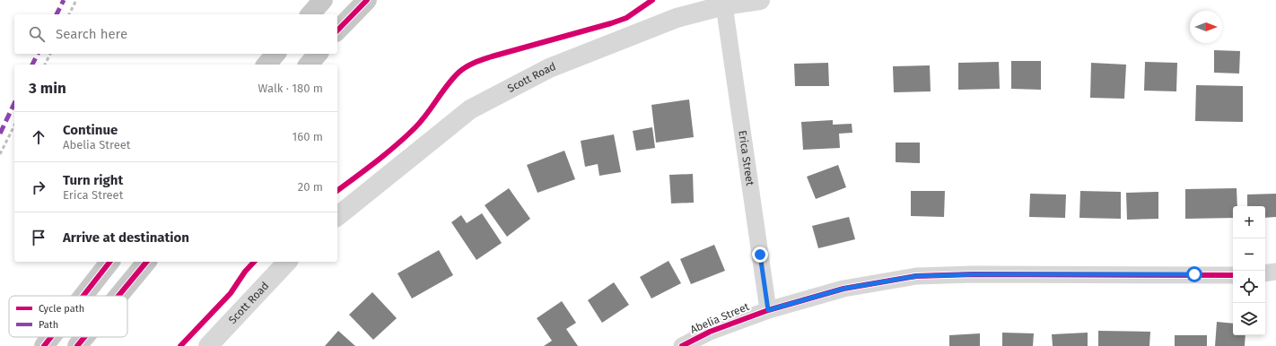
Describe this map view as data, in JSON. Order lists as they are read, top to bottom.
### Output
{
  "streets": {
    "street": ["Scott Road", "Erica Street", "Abelia Street"]
  },
  "crossings": [
    ["Scott Road", "Erica Street"],
    ["Erica Street", "Abelia Street"]
  ],
  "legend": ["Cycle path", "Path"],
  "north": "right",
  "page": {
    "search": "Search here",
    "heading": ["3 min", "Walk · 180 m"],
    "list": [
      ["Continue", "Abelia Street", "160 m"],
      ["Turn right", "Erica Street", "20 m"],
      "Arrive at destination"
    ],
    "map_buttons": ["+", "−"]
  }
}
